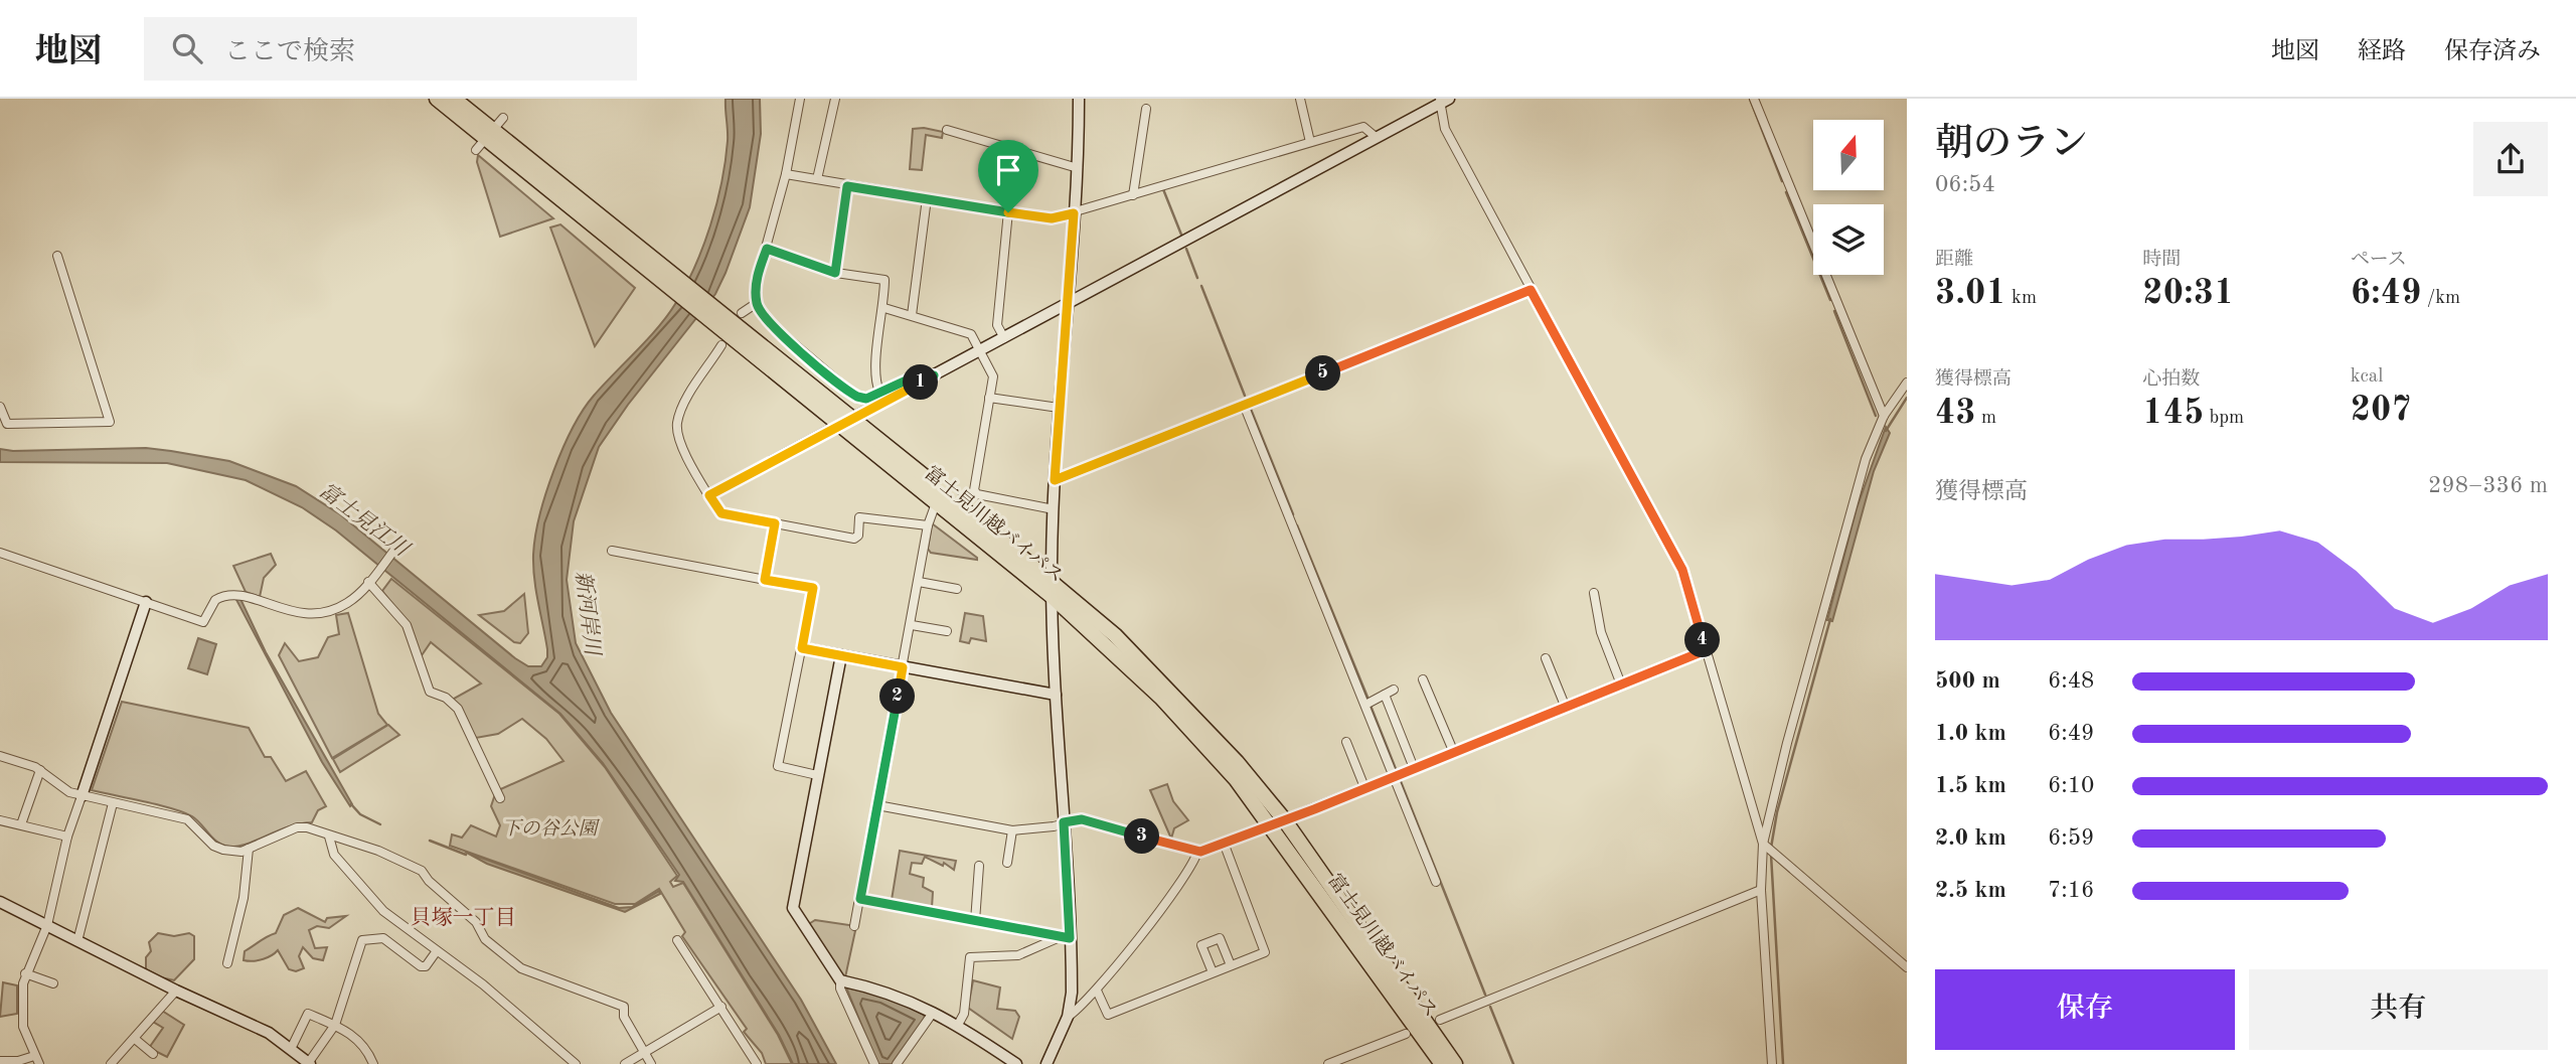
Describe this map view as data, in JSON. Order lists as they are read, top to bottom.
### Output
{
  "streets": {
    "highway": ["富士見川越バイパス"]
  },
  "districts": ["貝塚一丁目"],
  "water": ["富士見江川", "新河岸川"],
  "parks": ["下の谷公園"],
  "north": "top",
  "page": {
    "header": "地図",
    "search": "ここで検索",
    "nav": ["地図", "経路", "保存済み"],
    "heading": ["朝のラン", "06:54"],
    "stats": [
      ["距離", "3.01 km"],
      ["時間", "20:31"],
      ["ペース", "6:49 /km"],
      ["獲得標高", "43 m"],
      ["心拍数", "145 bpm"],
      ["kcal", "207"]
    ],
    "pins": [
      "5",
      "1",
      "4",
      "2",
      "3"
    ],
    "chart": ["獲得標高", "298–336 m"],
    "list": [
      {
        "name": "500 m",
        "note": "6:48"
      },
      {
        "name": "1.0 km",
        "note": "6:49"
      },
      {
        "name": "1.5 km",
        "note": "6:10"
      },
      {
        "name": "2.0 km",
        "note": "6:59"
      },
      {
        "name": "2.5 km",
        "note": "7:16"
      }
    ],
    "buttons": ["保存", "共有"]
  }
}
